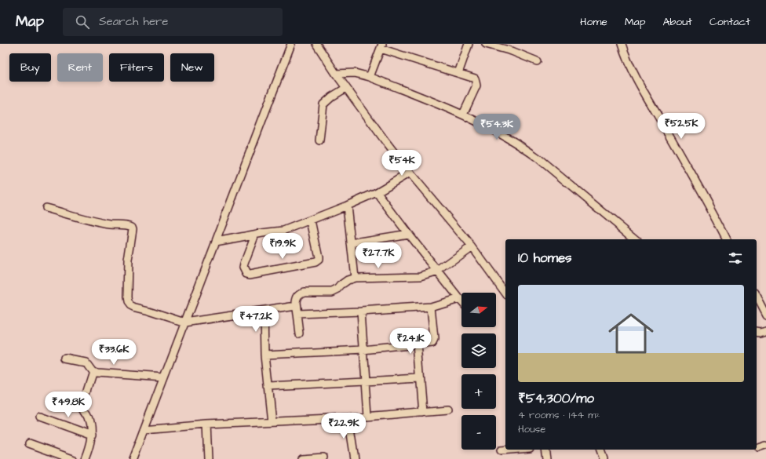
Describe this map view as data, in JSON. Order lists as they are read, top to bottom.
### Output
{
  "north": "right",
  "page": {
    "header": "Map",
    "search": "Search here",
    "nav": [
      "Home",
      "Map",
      "About",
      "Contact"
    ],
    "chip": [
      "Buy",
      "Rent",
      "Filters",
      "New"
    ],
    "price": [
      "₹52.5K",
      "₹54.3K",
      "₹54K",
      "₹19.9K",
      "₹27.7K",
      "₹47.2K",
      "₹24.1K",
      "₹33.6K",
      "₹49.8K",
      "₹22.9K"
    ],
    "heading": "10 homes",
    "list": [
      {
        "name": "₹54,300/mo",
        "note": "4 rooms · 144 m² · House"
      }
    ],
    "map_buttons": ["+", "−"]
  }
}
